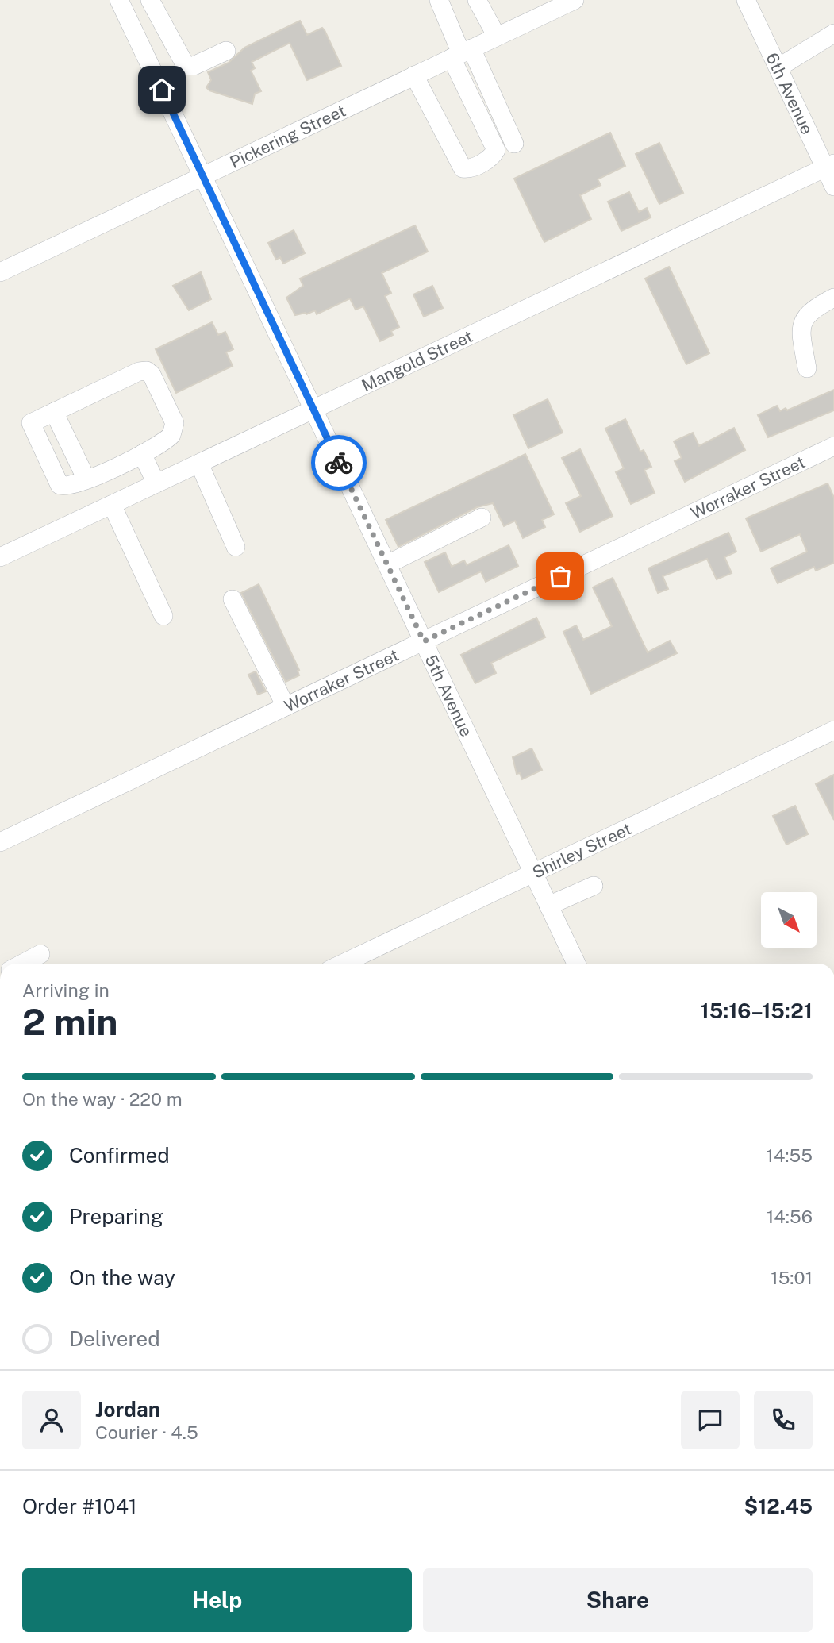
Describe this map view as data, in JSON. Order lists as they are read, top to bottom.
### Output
{
  "streets": {
    "street": [
      "6th Avenue",
      "Pickering Street",
      "Mangold Street",
      "Worraker Street",
      "5th Avenue",
      "Shirley Street"
    ]
  },
  "crossings": [
    ["6th Avenue", "Mangold Street"],
    ["Pickering Street", "5th Avenue"],
    ["Mangold Street", "5th Avenue"],
    ["Worraker Street", "5th Avenue"],
    ["5th Avenue", "Shirley Street"]
  ],
  "north": "bottom right",
  "page": {
    "heading": ["2 min", "Arriving in", "15:16–15:21"],
    "panel": [
      "Jordan",
      "Courier · 4.5",
      "Order #1041",
      "$12.45"
    ],
    "bar": "On the way · 220 m",
    "list": [
      ["Confirmed", "14:55"],
      ["Preparing", "14:56"],
      ["On the way", "15:01"],
      "Delivered"
    ],
    "buttons": ["Help", "Share"]
  }
}
